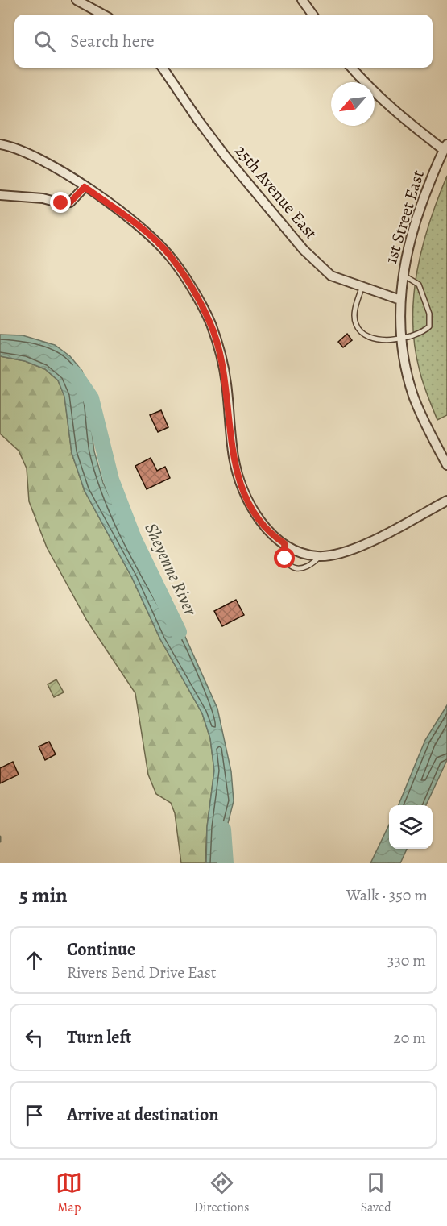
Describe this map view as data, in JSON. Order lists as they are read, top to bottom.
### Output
{
  "streets": {
    "street": ["25th Avenue East", "1st Street East"]
  },
  "crossings": [
    ["25th Avenue East", "1st Street East"]
  ],
  "water": ["Sheyenne River"],
  "north": "bottom left",
  "page": {
    "search": "Search here",
    "heading": ["5 min", "Walk · 350 m"],
    "list": [
      ["Continue", "Rivers Bend Drive East", "330 m"],
      ["Turn left", "20 m"],
      "Arrive at destination"
    ],
    "nav": ["Map", "Directions", "Saved"]
  }
}
